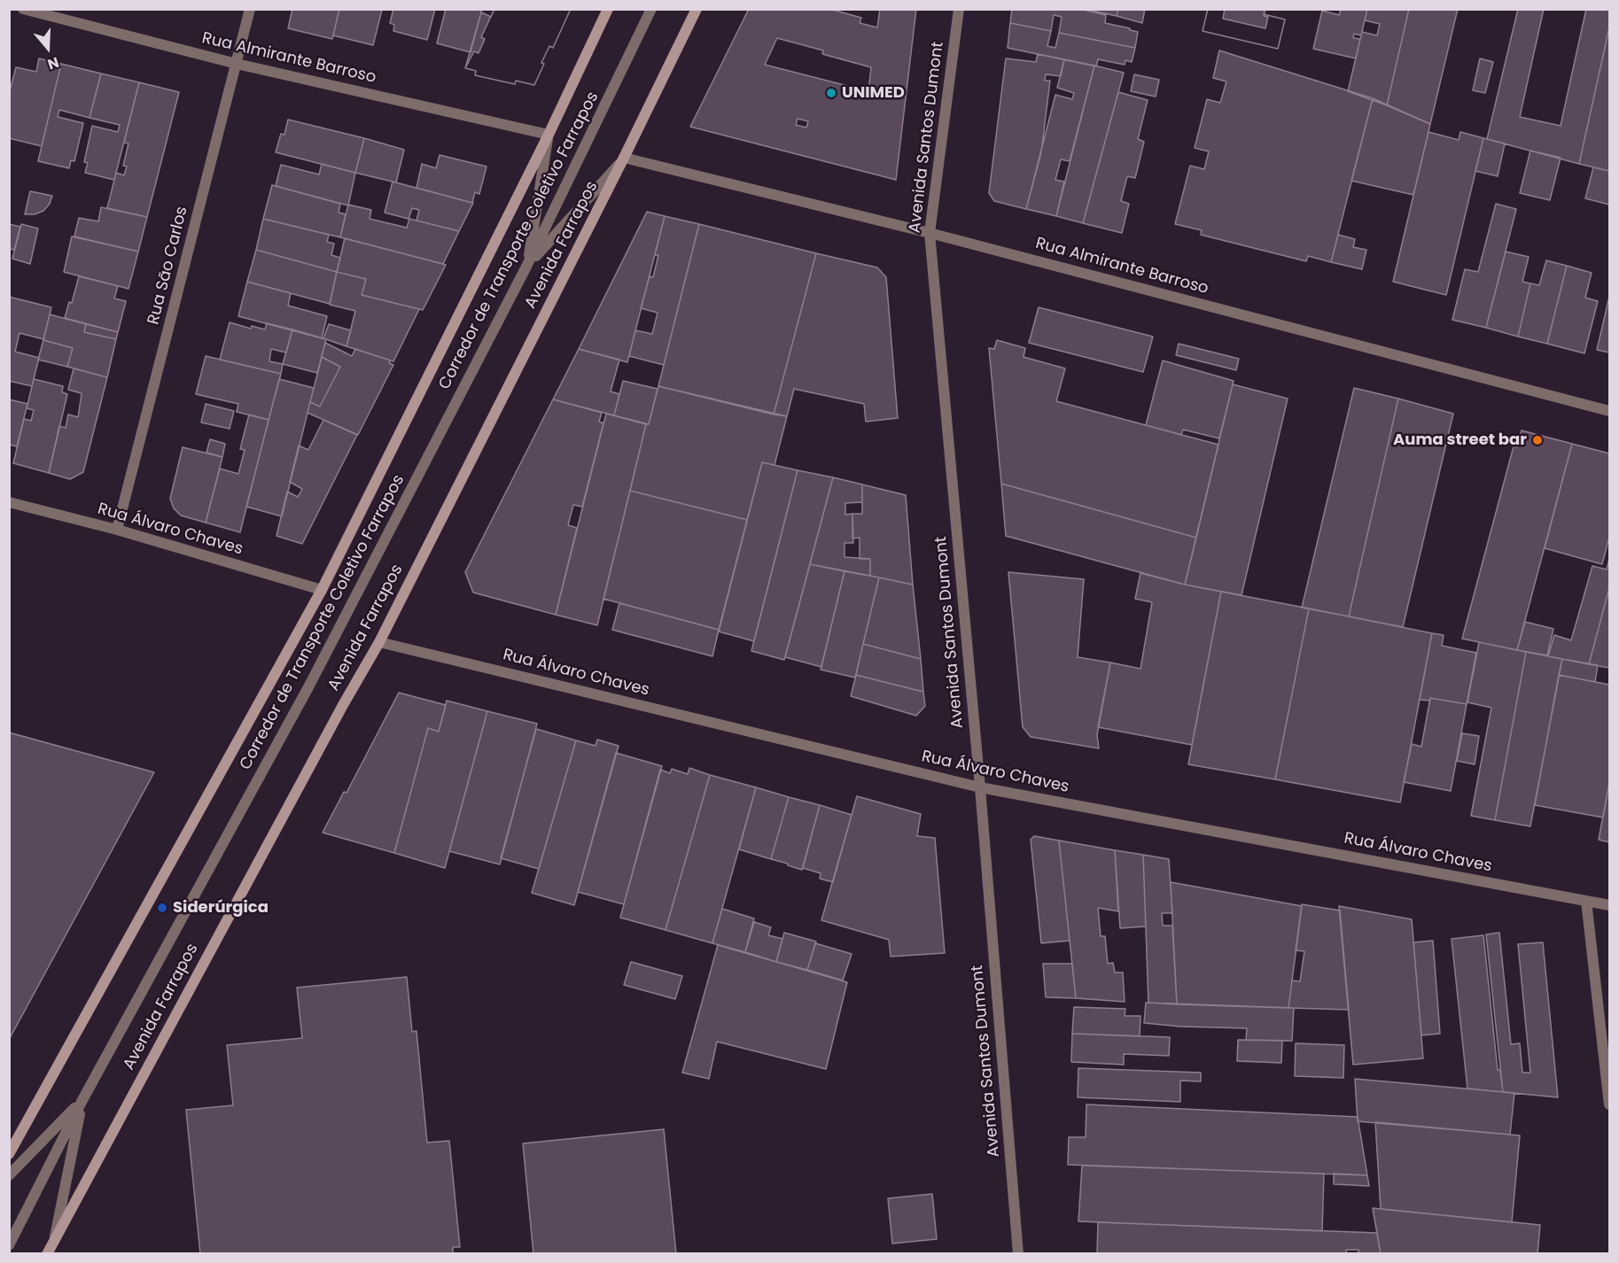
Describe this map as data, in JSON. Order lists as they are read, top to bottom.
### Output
{
  "streets": {
    "main road": ["Avenida Farrapos"],
    "street": [
      "Rua Almirante Barroso",
      "Avenida Santos Dumont",
      "Corredor de Transporte Coletivo Farrapos",
      "Rua São Carlos",
      "Rua Álvaro Chaves"
    ]
  },
  "crossings": [
    ["Rua Almirante Barroso", "Avenida Santos Dumont"],
    ["Rua Almirante Barroso", "Avenida Farrapos"],
    ["Rua Almirante Barroso", "Rua São Carlos"],
    ["Avenida Santos Dumont", "Rua Álvaro Chaves"],
    ["Avenida Farrapos", "Rua Álvaro Chaves"],
    ["Rua São Carlos", "Rua Álvaro Chaves"]
  ],
  "places": ["UNIMED", "Auma street bar", "Siderúrgica"],
  "north": "bottom"
}
